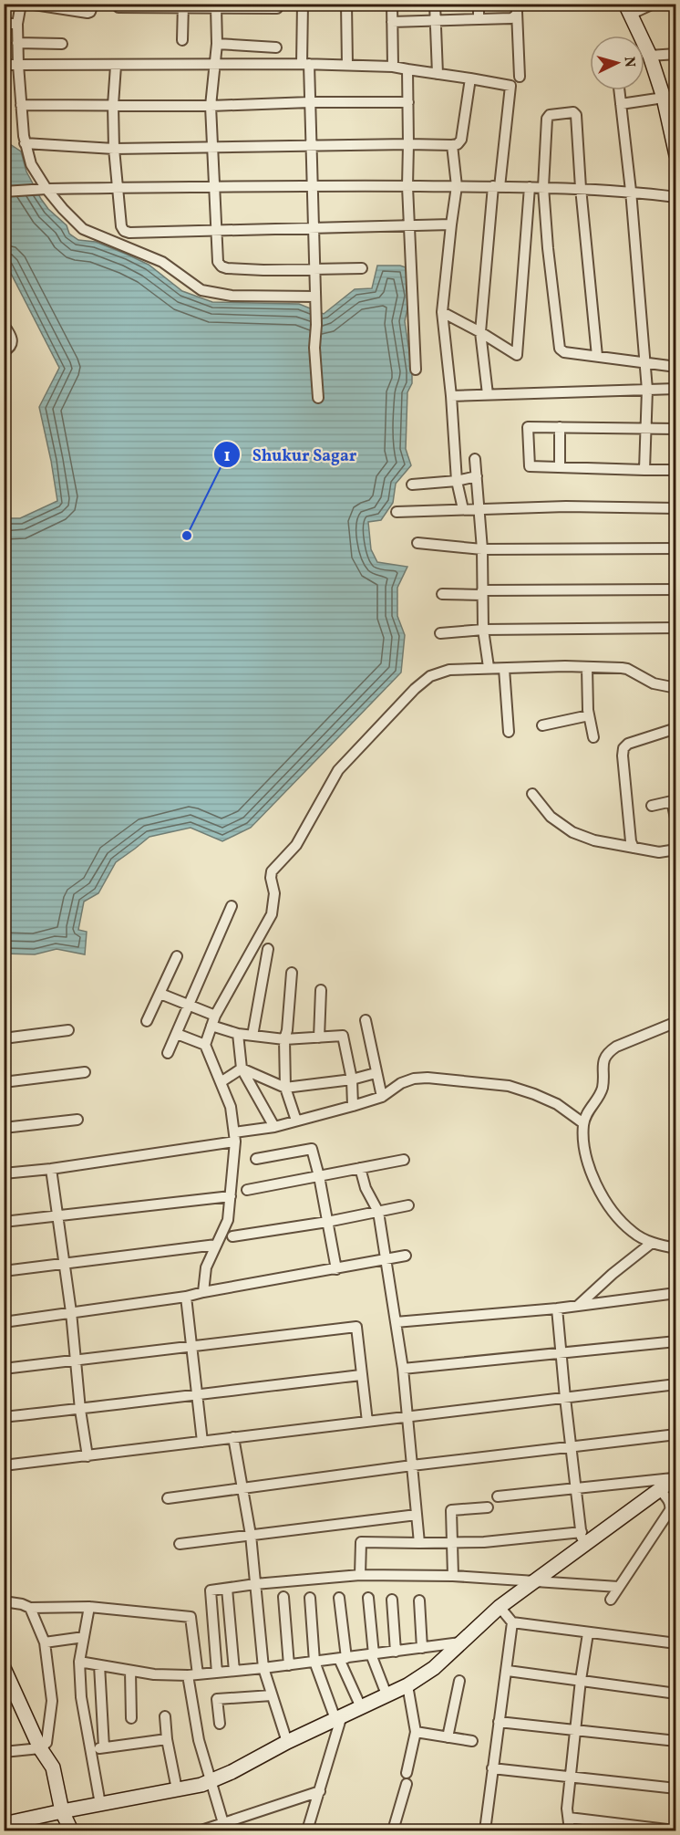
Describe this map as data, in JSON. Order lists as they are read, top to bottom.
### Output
{
  "places": ["Shukur Sagar"],
  "north": "right"
}
